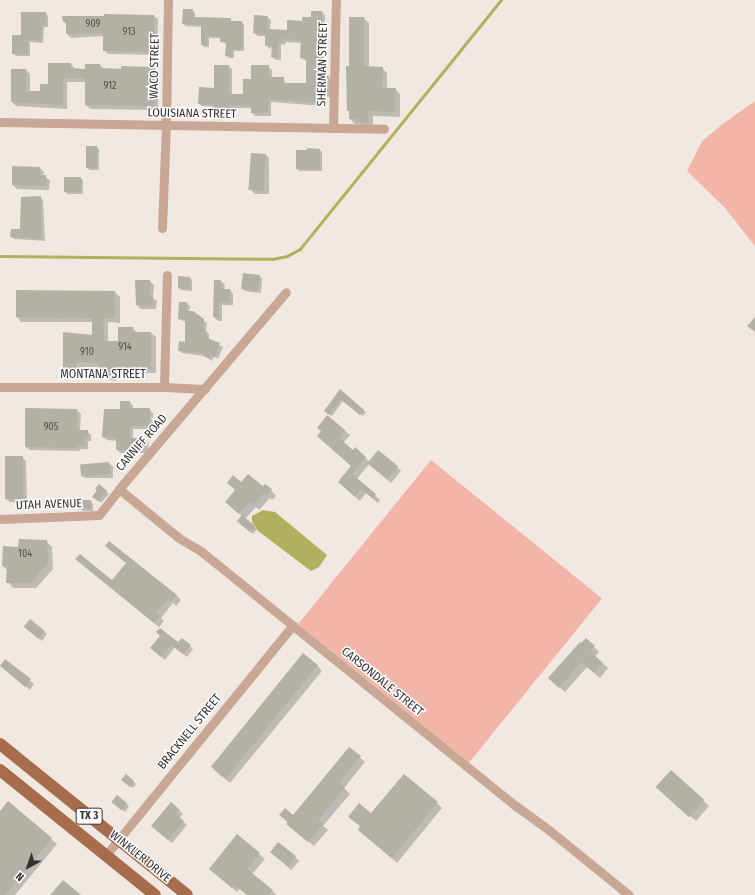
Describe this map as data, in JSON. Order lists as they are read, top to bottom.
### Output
{
  "streets": {
    "main road": ["TX 3", "WINKLER DRIVE"],
    "street": [
      "SHERMAN STREET",
      "WACO STREET",
      "LOUISIANA STREET",
      "MONTANA STREET",
      "CANNIFF ROAD",
      "UTAH AVENUE",
      "CARSONDALE STREET",
      "BRACKNELL STREET"
    ]
  },
  "crossings": [
    ["SHERMAN STREET", "LOUISIANA STREET"],
    ["WACO STREET", "LOUISIANA STREET"],
    ["MONTANA STREET", "CANNIFF ROAD"],
    ["CANNIFF ROAD", "UTAH AVENUE"],
    ["CANNIFF ROAD", "CARSONDALE STREET"],
    ["CARSONDALE STREET", "BRACKNELL STREET"],
    ["BRACKNELL STREET", "WINKLER DRIVE"]
  ],
  "house_numbers": [
    "909",
    "913",
    "912",
    "914",
    "910",
    "905",
    "104"
  ],
  "north": "bottom left"
}
